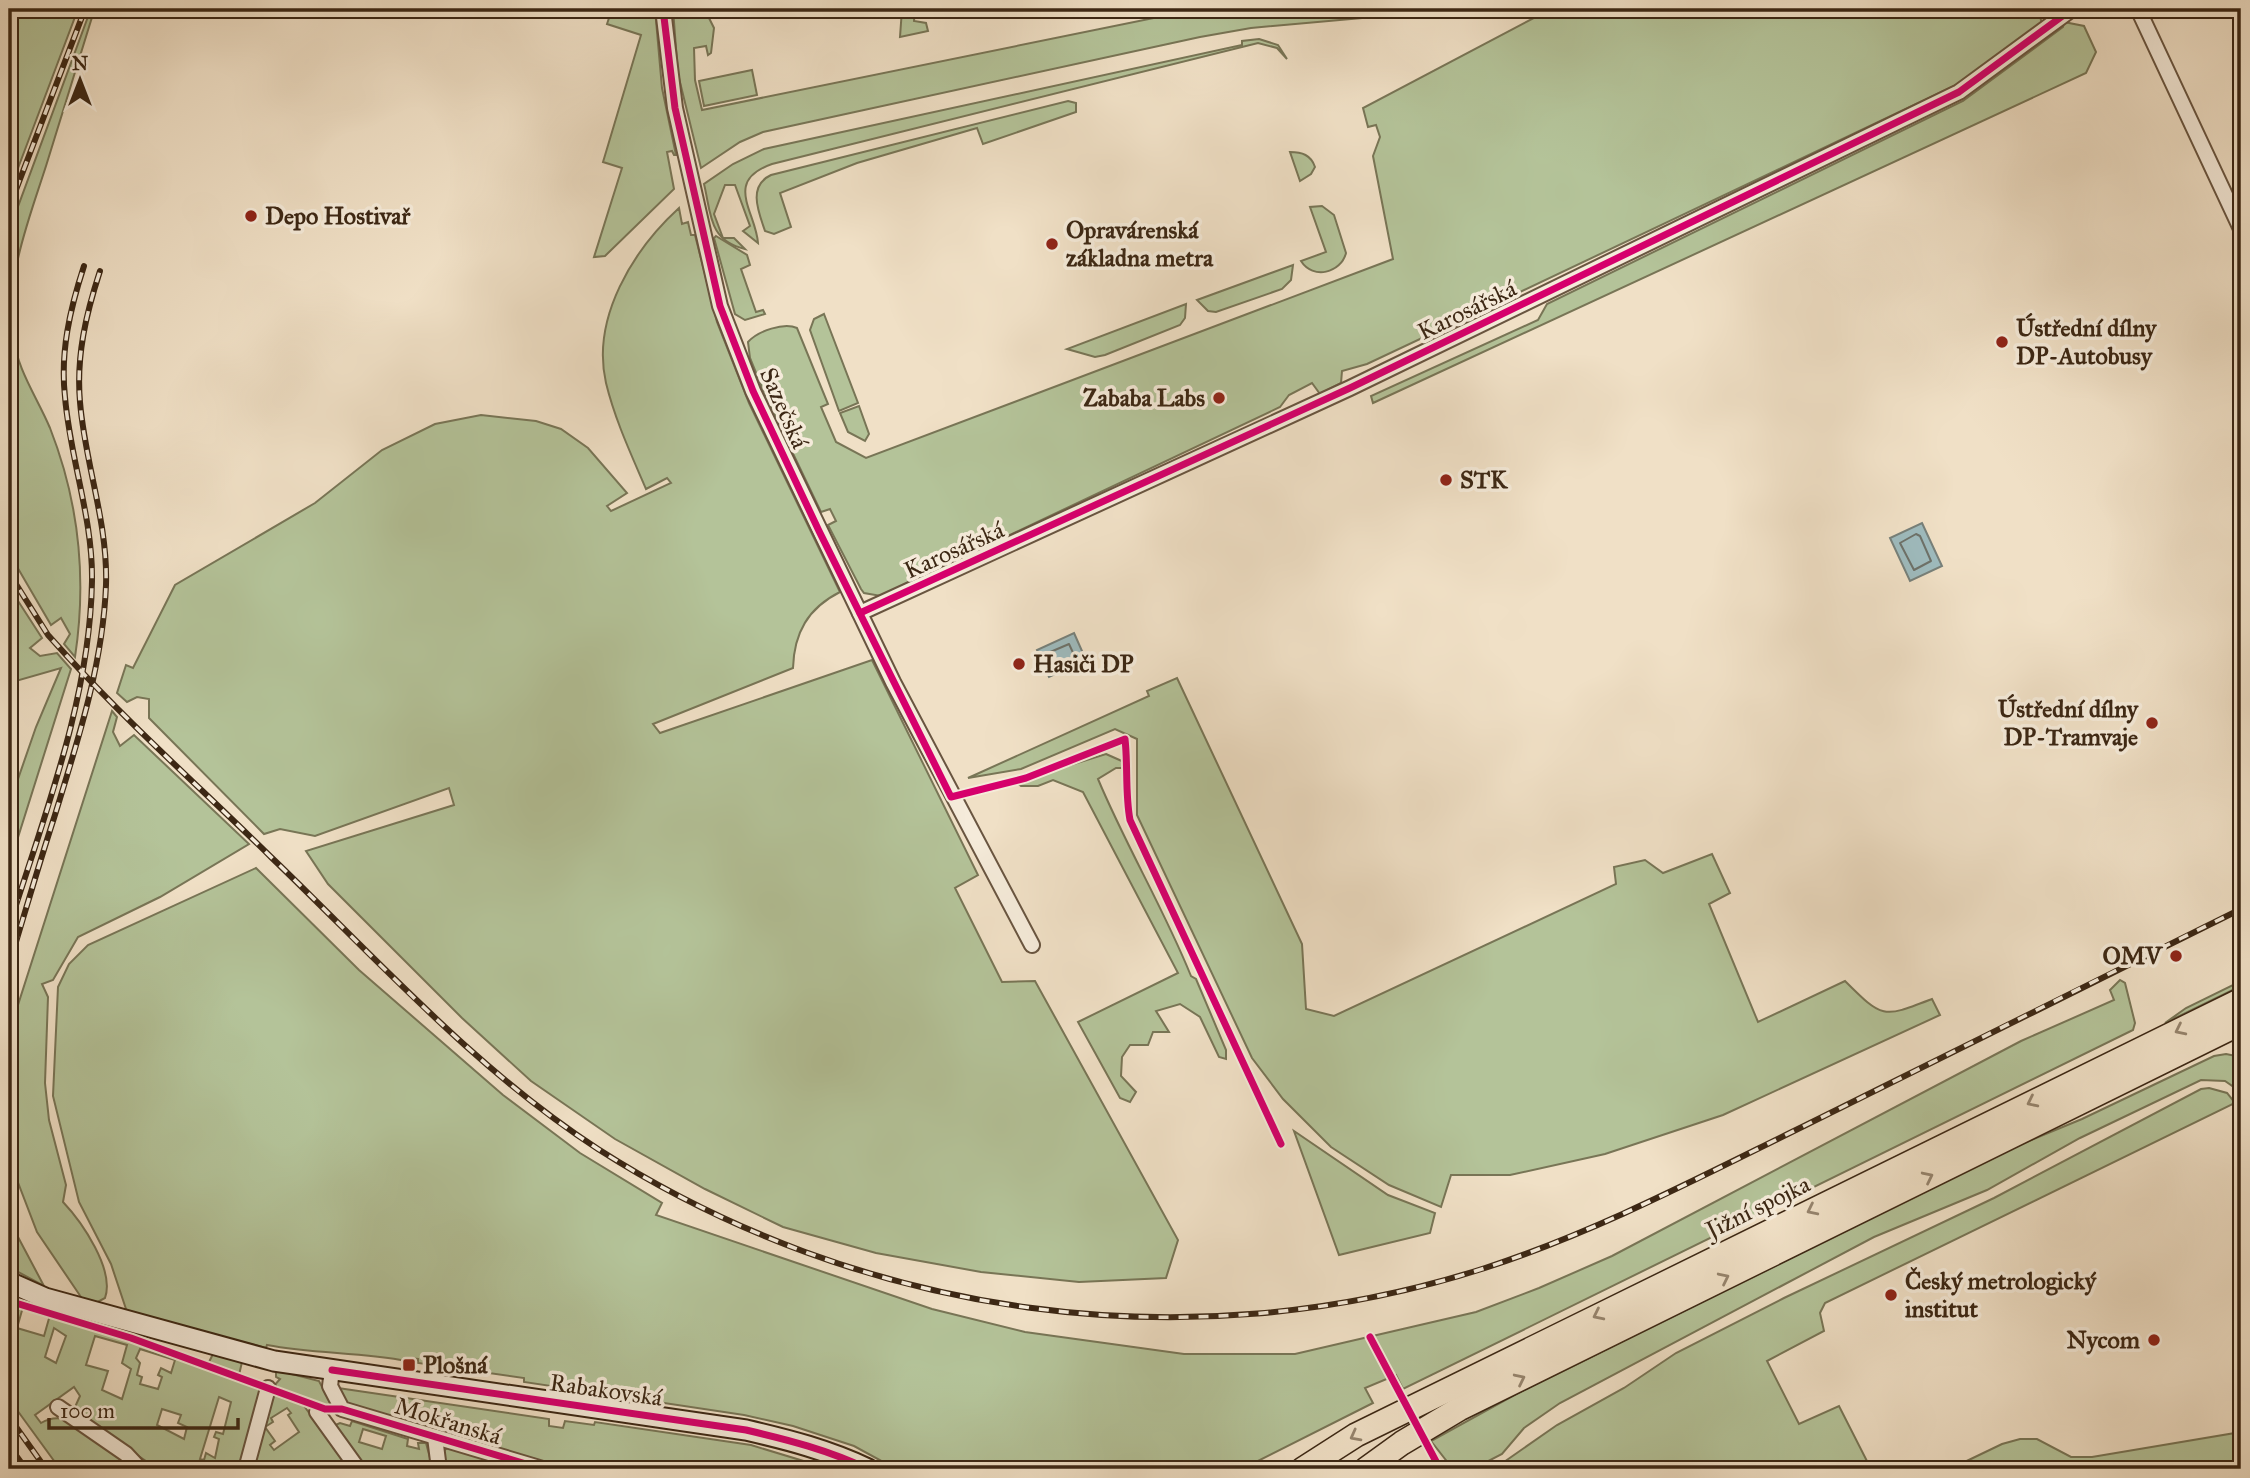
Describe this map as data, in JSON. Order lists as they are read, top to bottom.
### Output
{
  "streets": {
    "highway": ["Jižní spojka"],
    "main road": ["Rabakovská"],
    "street": ["Karosářská", "Sazečská", "Mokřanská"]
  },
  "crossings": [
    ["Karosářská", "Sazečská"],
    ["Rabakovská", "Mokřanská"]
  ],
  "places": {
    "other": [
      "Depo Hostivař",
      "Opravárenská základna metra",
      "Ústřední dílny DP-Autobusy",
      "Zababa Labs",
      "STK",
      "Hasiči DP",
      "Ústřední dílny DP-Tramvaje",
      "OMV",
      "Český metrologický institut",
      "Nycom"
    ],
    "transit": ["Plošná"]
  },
  "scale_bar": "100 m",
  "north": "top"
}
